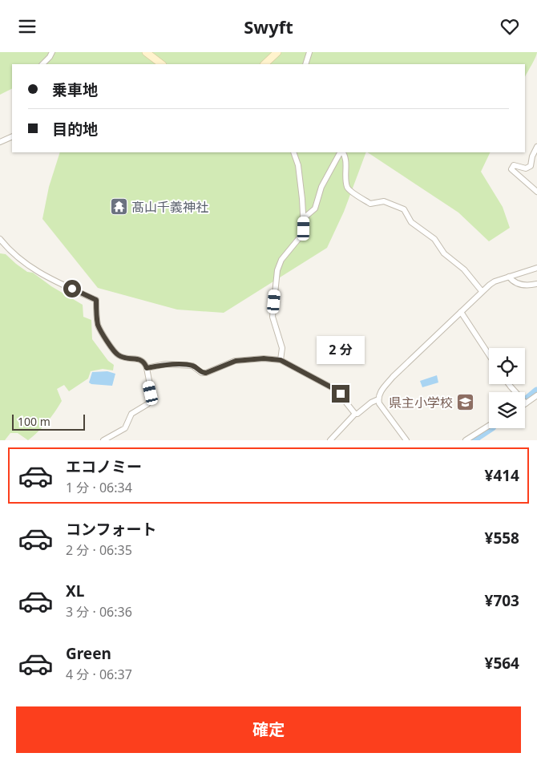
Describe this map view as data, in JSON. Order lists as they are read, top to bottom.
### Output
{
  "places": {
    "temple": ["髙山千義神社"],
    "school or university": ["県主小学校"]
  },
  "scale_bar": "100 m",
  "page": {
    "header": "Swyft",
    "banner": ["乗車地", "目的地"],
    "bubble": "2 分",
    "scale": "100 m",
    "list": [
      {
        "name": "エコノミー",
        "note": "1 分 · 06:34",
        "value": "¥414"
      },
      {
        "name": "コンフォート",
        "note": "2 分 · 06:35",
        "value": "¥558"
      },
      {
        "name": "XL",
        "note": "3 分 · 06:36",
        "value": "¥703"
      },
      {
        "name": "Green",
        "note": "4 分 · 06:37",
        "value": "¥564"
      }
    ],
    "buttons": "確定"
  }
}
